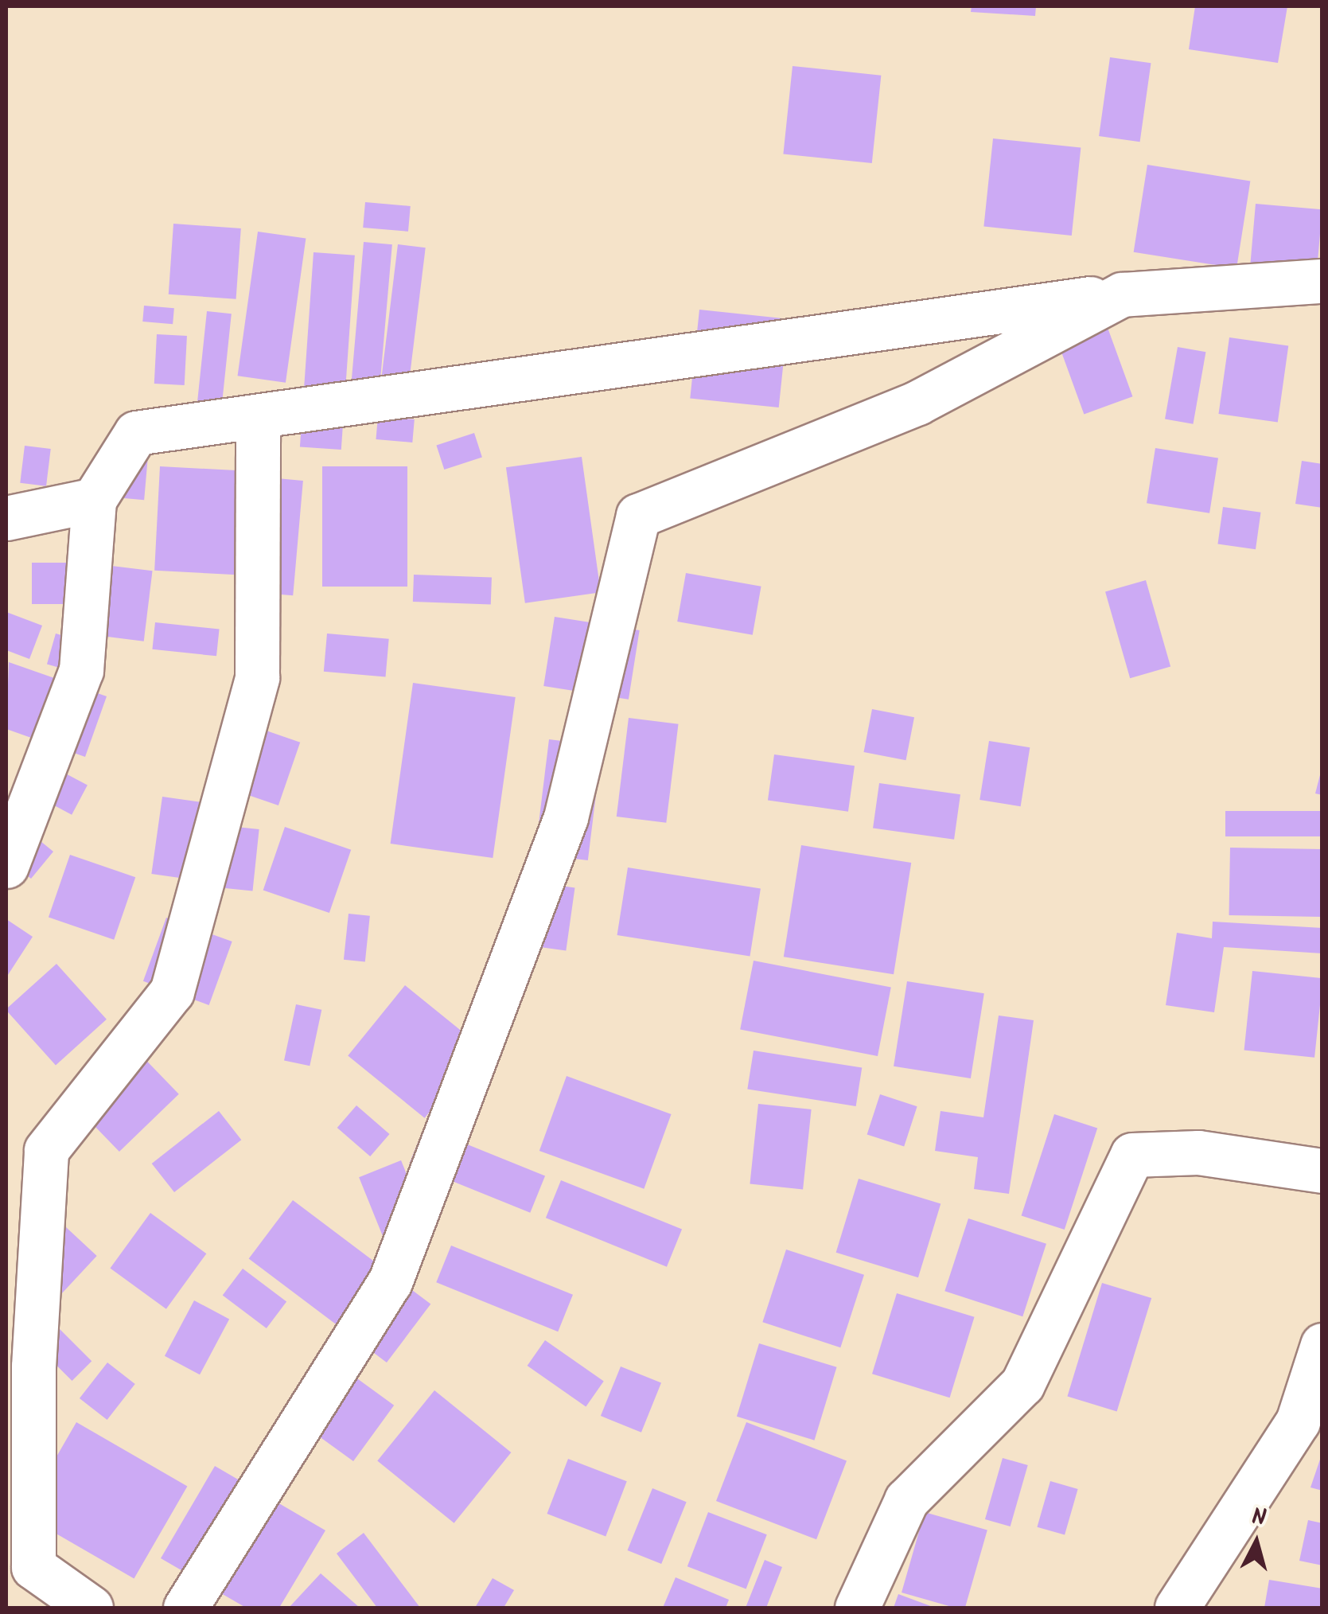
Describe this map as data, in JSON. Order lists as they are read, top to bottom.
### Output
{
  "north": "top"
}
